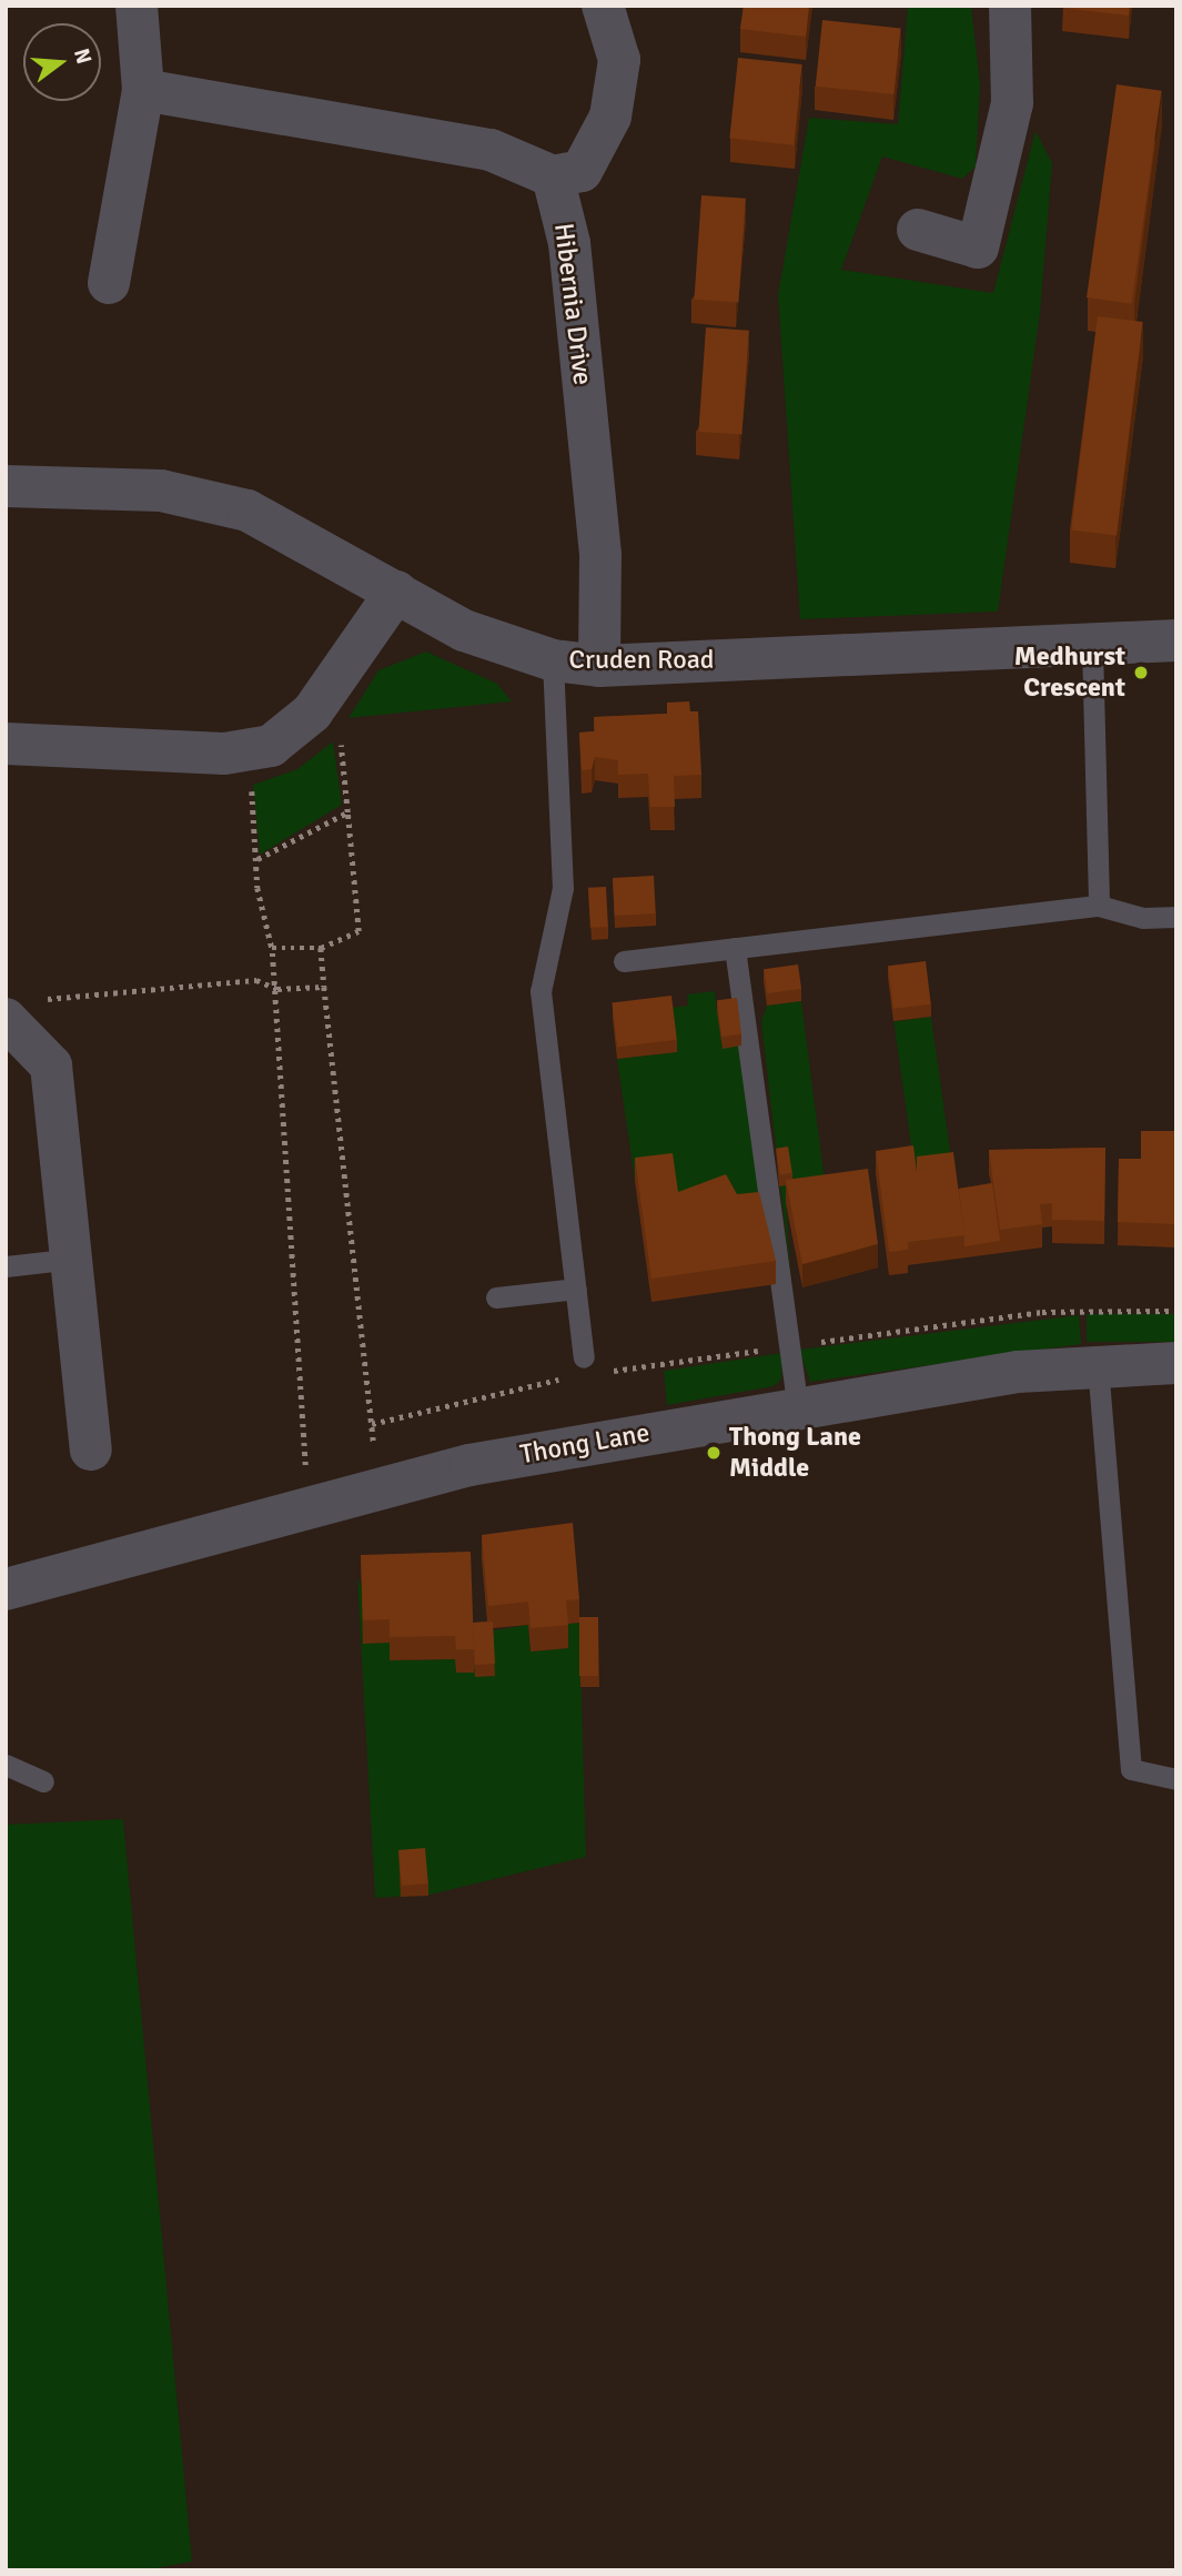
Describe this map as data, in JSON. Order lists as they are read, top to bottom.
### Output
{
  "streets": {
    "street": ["Hibernia Drive", "Cruden Road", "Thong Lane"]
  },
  "crossings": [
    ["Hibernia Drive", "Cruden Road"]
  ],
  "places": ["Medhurst Crescent", "Thong Lane Middle"],
  "north": "right"
}
